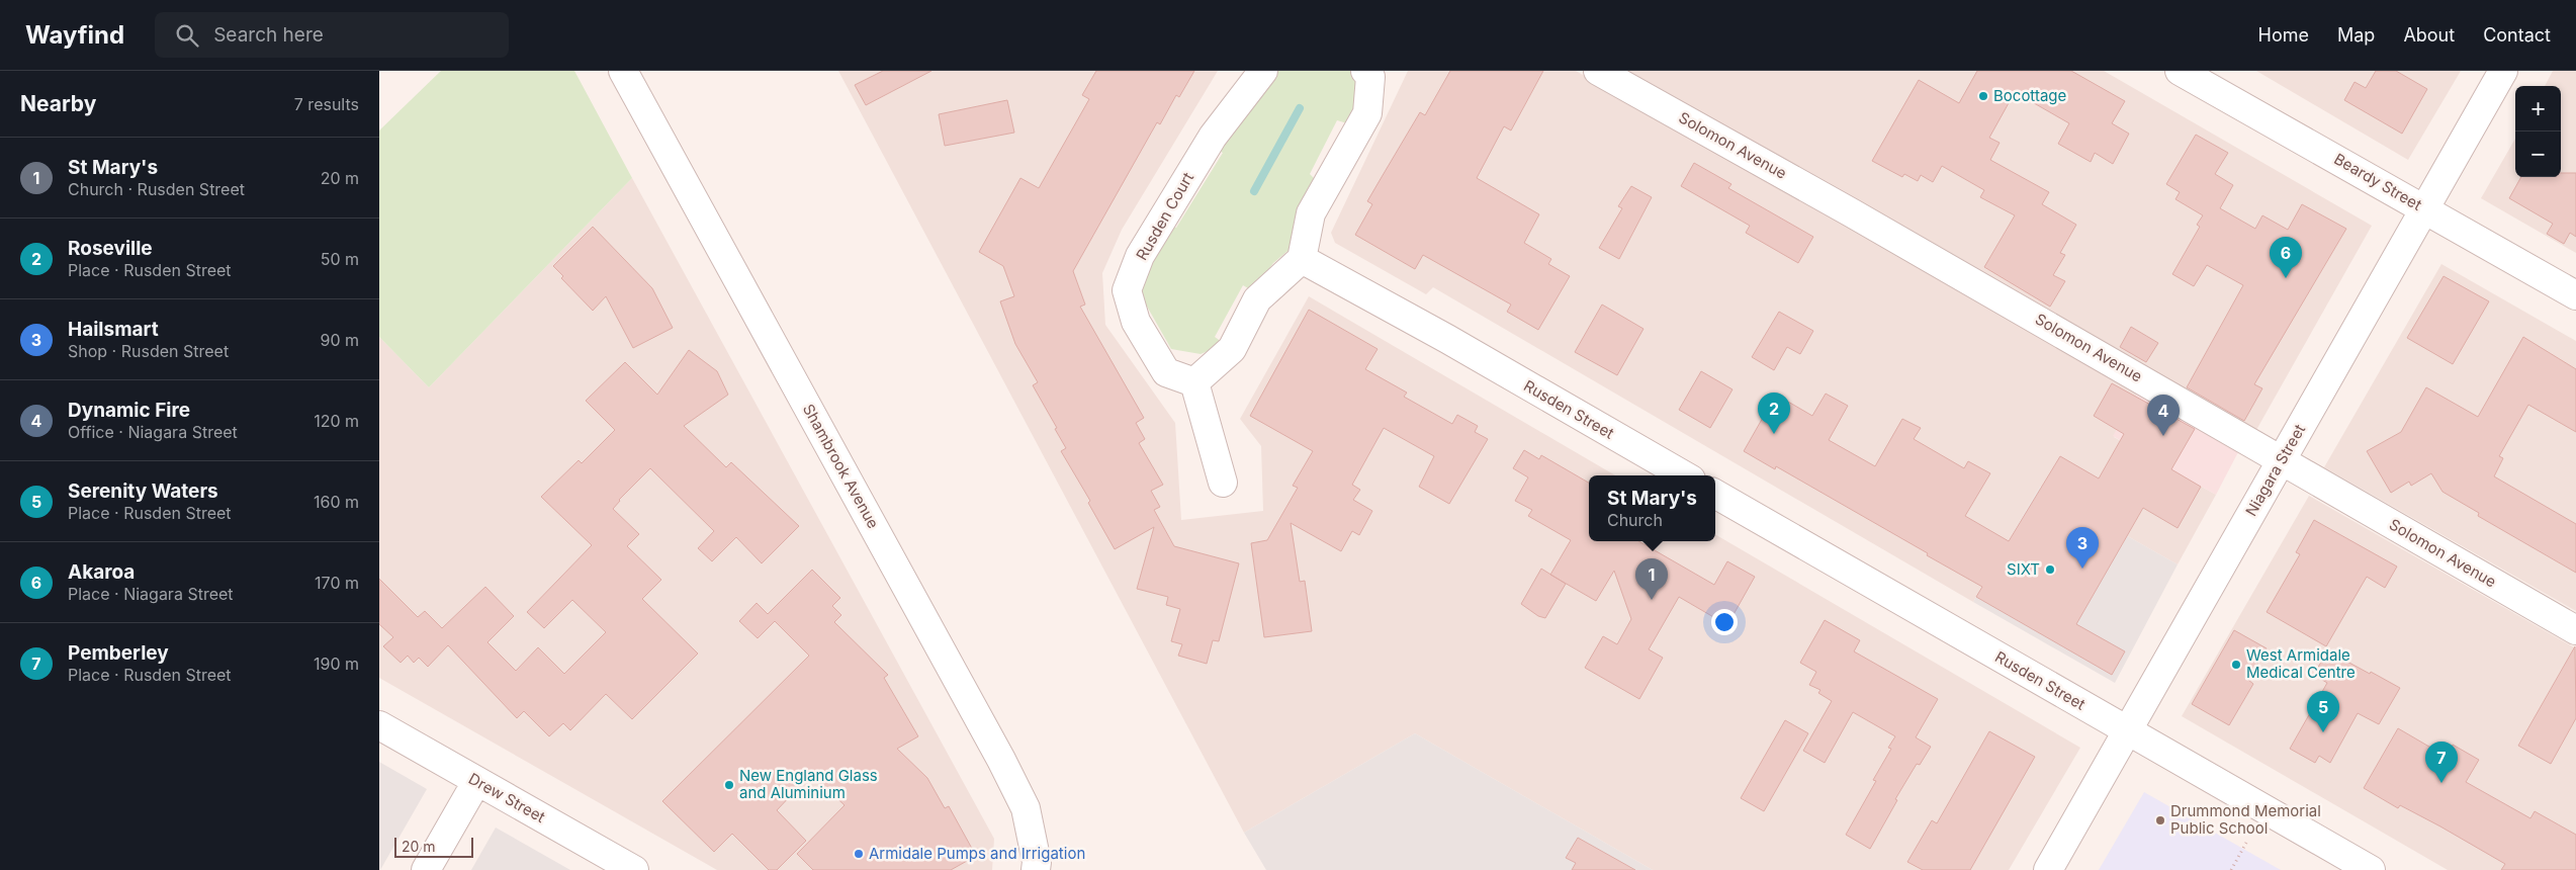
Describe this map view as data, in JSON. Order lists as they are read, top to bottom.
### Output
{
  "streets": {
    "street": [
      "Solomon Avenue",
      "Beardy Street",
      "Rusden Court",
      "Rusden Street",
      "Shambrook Avenue",
      "Niagara Street",
      "Drew Street"
    ]
  },
  "crossings": [
    ["Solomon Avenue", "Niagara Street"],
    ["Beardy Street", "Niagara Street"],
    ["Rusden Street", "Niagara Street"]
  ],
  "places": [
    "Bocottage",
    "SIXT",
    "West Armidale Medical Centre",
    "New England Glass and Aluminium",
    "Drummond Memorial Public School",
    "Armidale Pumps and Irrigation"
  ],
  "scale_bar": "20 m",
  "page": {
    "header": "Wayfind",
    "search": "Search here",
    "nav": [
      "Home",
      "Map",
      "About",
      "Contact"
    ],
    "heading": ["Nearby", "7 results"],
    "map_buttons": ["+", "−"],
    "list": [
      {
        "mark": "1",
        "name": "St Mary's",
        "note": "Church · Rusden Street",
        "value": "20 m"
      },
      {
        "mark": "2",
        "name": "Roseville",
        "note": "Place · Rusden Street",
        "value": "50 m"
      },
      {
        "mark": "3",
        "name": "Hailsmart",
        "note": "Shop · Rusden Street",
        "value": "90 m"
      },
      {
        "mark": "4",
        "name": "Dynamic Fire",
        "note": "Office · Niagara Street",
        "value": "120 m"
      },
      {
        "mark": "5",
        "name": "Serenity Waters",
        "note": "Place · Rusden Street",
        "value": "160 m"
      },
      {
        "mark": "6",
        "name": "Akaroa",
        "note": "Place · Niagara Street",
        "value": "170 m"
      },
      {
        "mark": "7",
        "name": "Pemberley",
        "note": "Place · Rusden Street",
        "value": "190 m"
      }
    ],
    "pins": [
      "6",
      "2",
      "4",
      "3",
      "1",
      "5",
      "7"
    ],
    "popup": ["St Mary's", "Church"],
    "scale": "20 m"
  }
}
